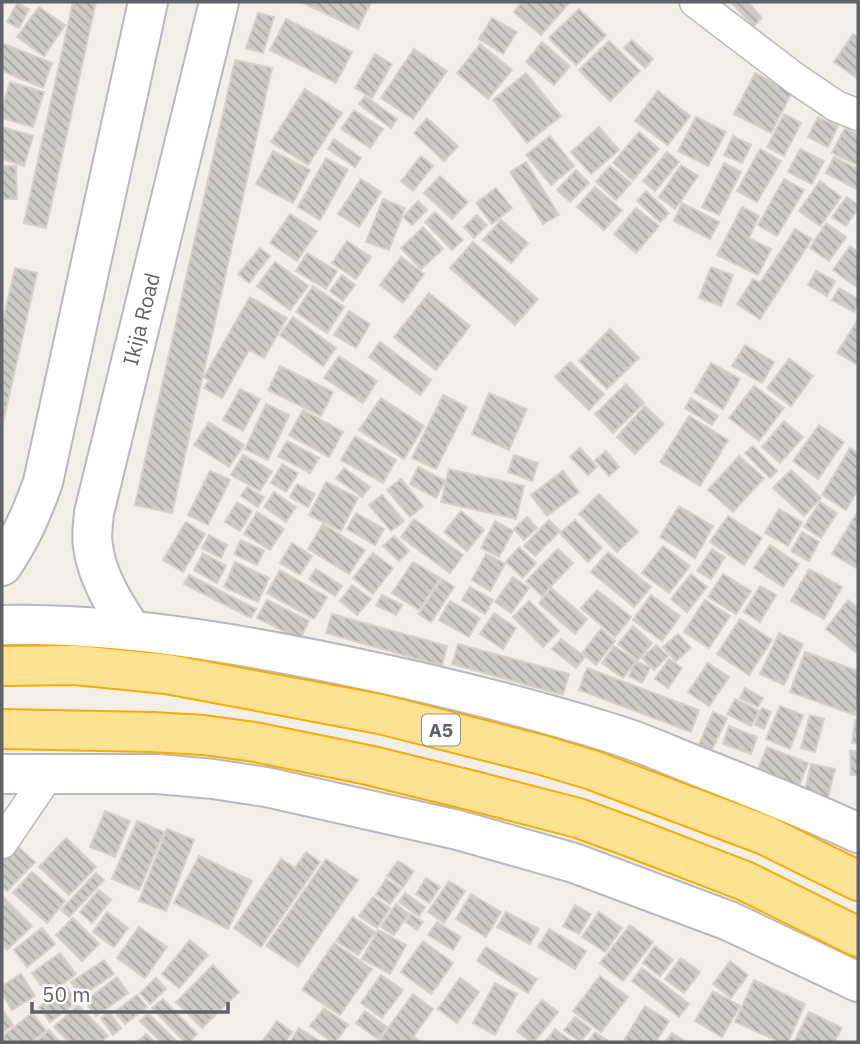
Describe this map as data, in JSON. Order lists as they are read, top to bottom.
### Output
{
  "streets": {
    "highway": ["A5"],
    "street": ["Ikija Road"]
  },
  "scale_bar": "50 m"
}
